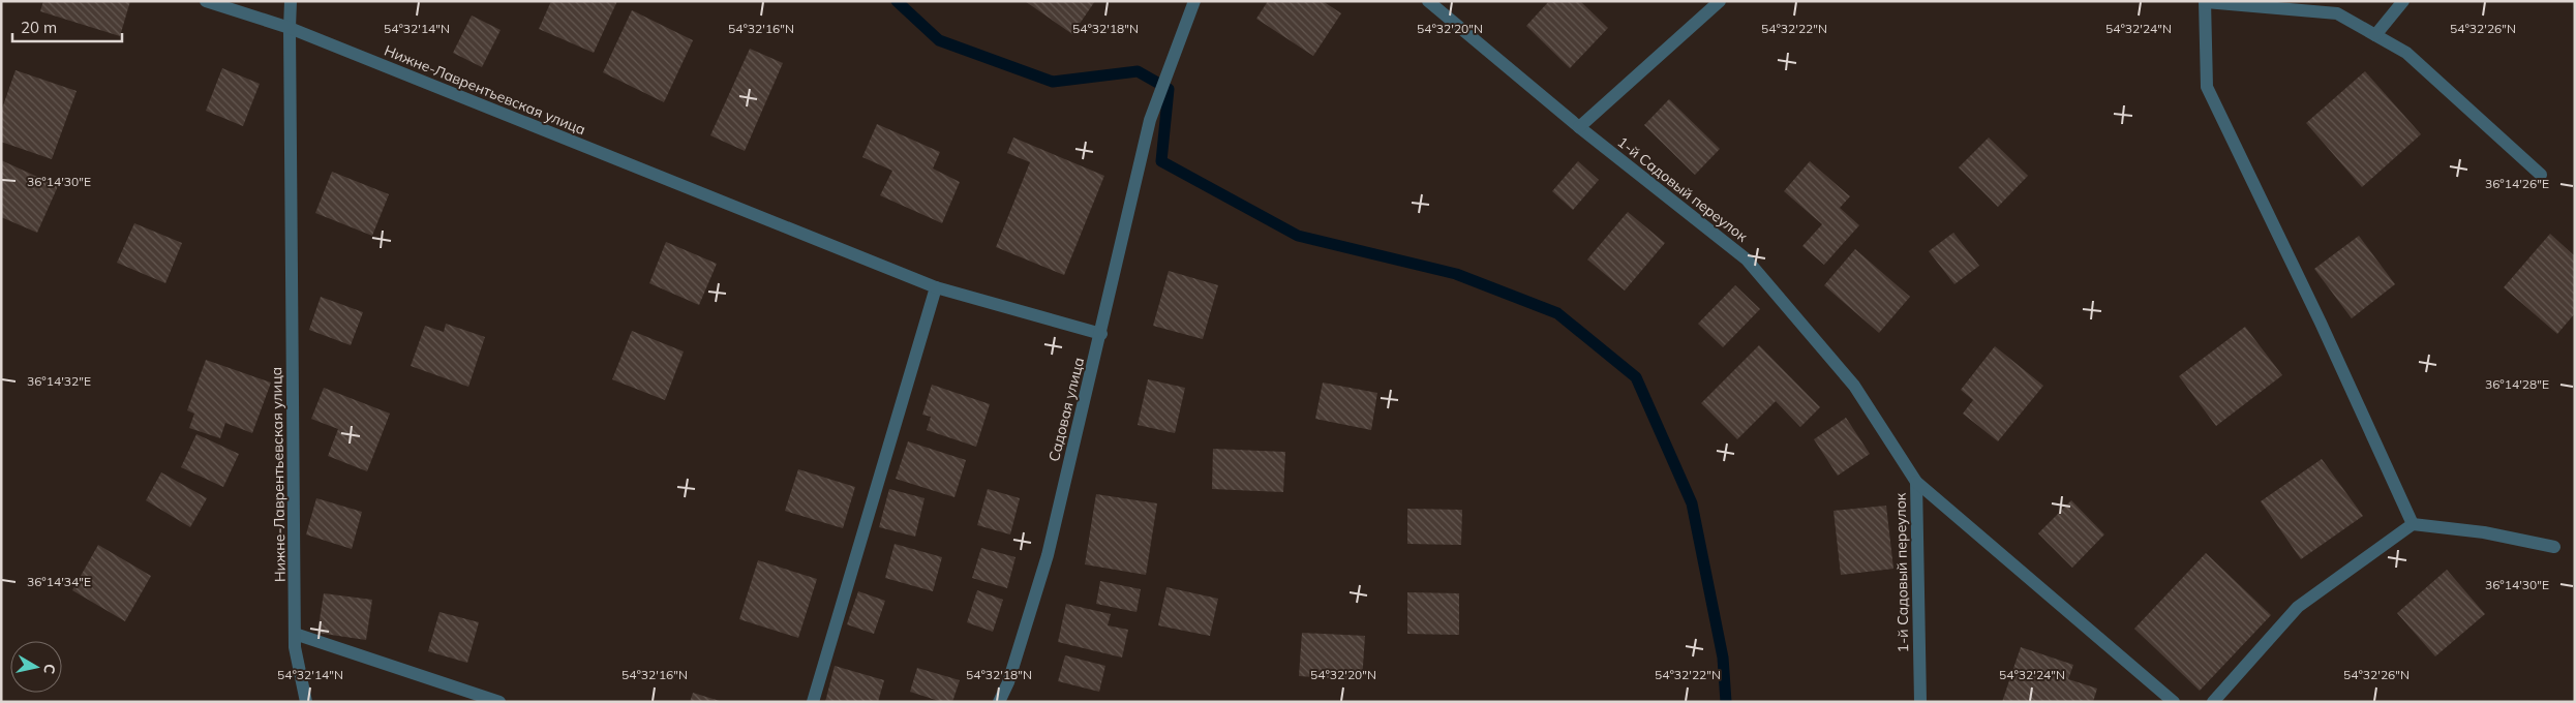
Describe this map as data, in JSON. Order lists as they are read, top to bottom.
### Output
{
  "streets": {
    "street": ["Нижне-Лаврентьевская улица", "1-й Садовый переулок", "Садовая улица"]
  },
  "crossings": [
    ["Нижне-Лаврентьевская улица", "Садовая улица"]
  ],
  "scale_bar": "20 m",
  "north": "right",
  "coordinates": [
    "54°32'14\"N",
    "54°32'16\"N",
    "54°32'18\"N",
    "54°32'26\"N",
    "54°32'20\"N",
    "54°32'22\"N",
    "54°32'24\"N",
    "36°14'30\"E",
    "36°14'26\"E",
    "36°14'32\"E",
    "36°14'28\"E",
    "36°14'34\"E"
  ]
}
